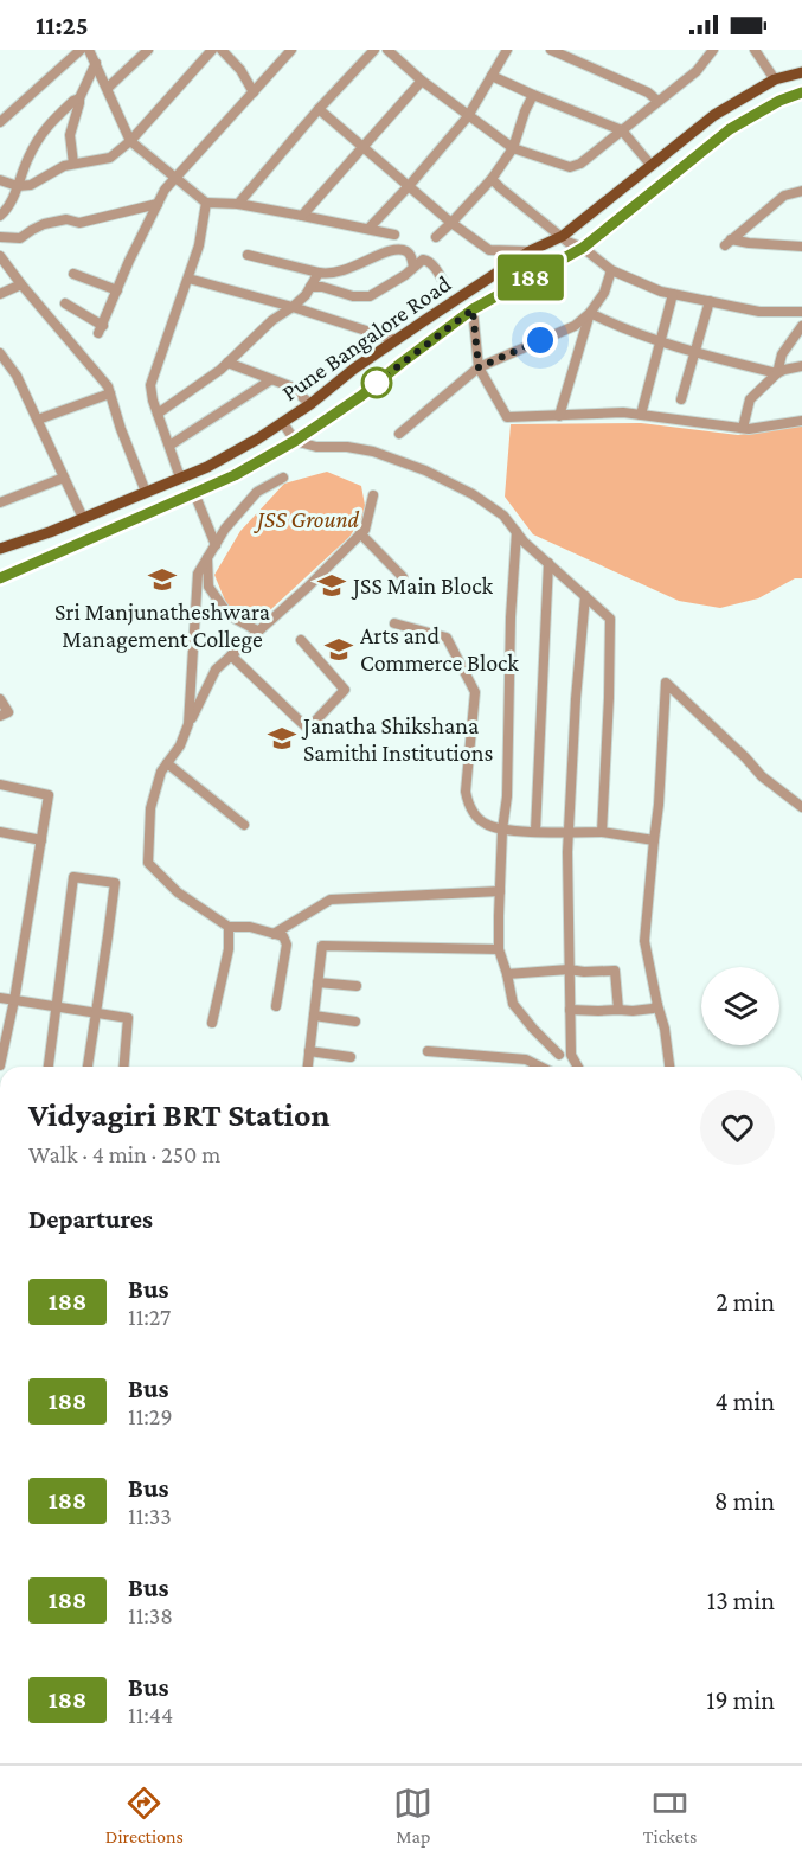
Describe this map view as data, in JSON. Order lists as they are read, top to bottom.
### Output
{
  "streets": {
    "main road": ["Pune Bangalore Road"]
  },
  "parks": ["JSS Ground"],
  "places": {
    "school or university": [
      "Sri Manjunatheshwara Management College",
      "JSS Main Block",
      "Arts and Commerce Block",
      "Janatha Shikshana Samithi Institutions"
    ]
  },
  "lines": ["bus line 188"],
  "page": {
    "status": "11:25",
    "on_map": "188",
    "heading": [
      ["Vidyagiri BRT Station", "Walk · 4 min · 250 m"],
      "Departures"
    ],
    "list": [
      {
        "mark": "188",
        "name": "Bus",
        "note": "11:27",
        "value": "2 min"
      },
      {
        "mark": "188",
        "name": "Bus",
        "note": "11:29",
        "value": "4 min"
      },
      {
        "mark": "188",
        "name": "Bus",
        "note": "11:33",
        "value": "8 min"
      },
      {
        "mark": "188",
        "name": "Bus",
        "note": "11:38",
        "value": "13 min"
      },
      {
        "mark": "188",
        "name": "Bus",
        "note": "11:44",
        "value": "19 min"
      }
    ],
    "tabs": ["Directions", "Map", "Tickets"]
  }
}
